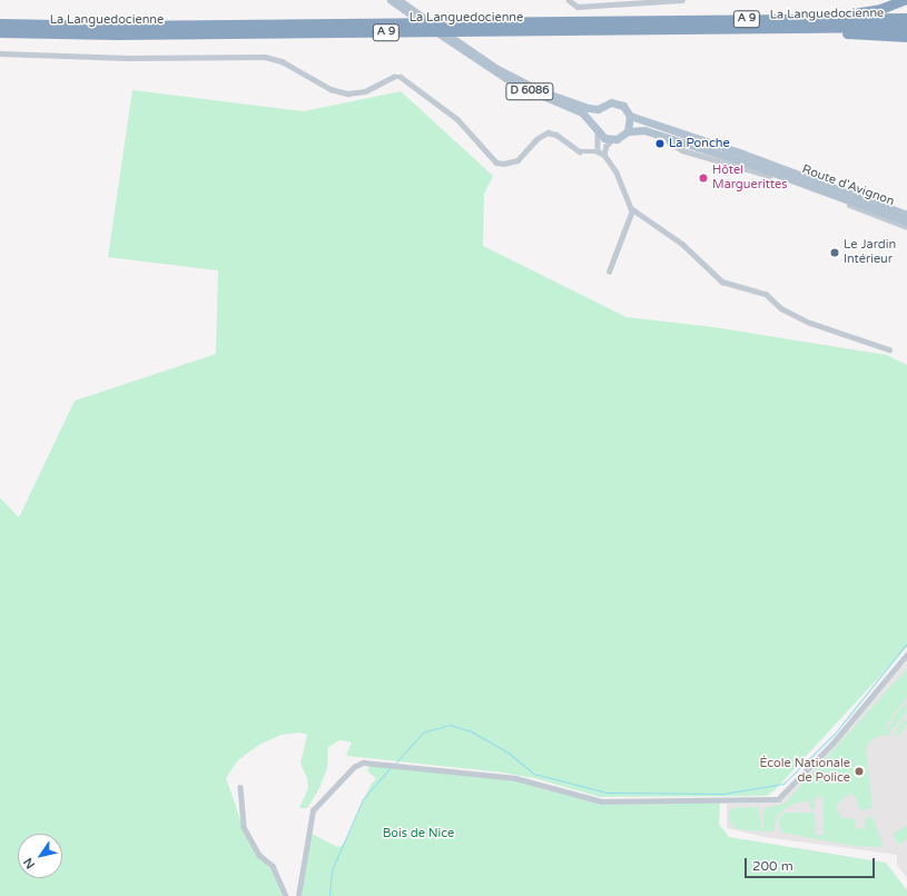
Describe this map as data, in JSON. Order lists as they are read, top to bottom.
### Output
{
  "streets": {
    "highway": ["La Languedocienne", "A 9"],
    "main road": ["D 6086", "Route d'Avignon"]
  },
  "crossings": [
    ["D 6086", "Route d'Avignon"]
  ],
  "parks": ["Bois de Nice"],
  "places": [
    "La Ponche",
    "Hôtel Marguerittes",
    "Le Jardin Intérieur",
    "École Nationale de Police"
  ],
  "scale_bar": "200 m",
  "north": "bottom left"
}
